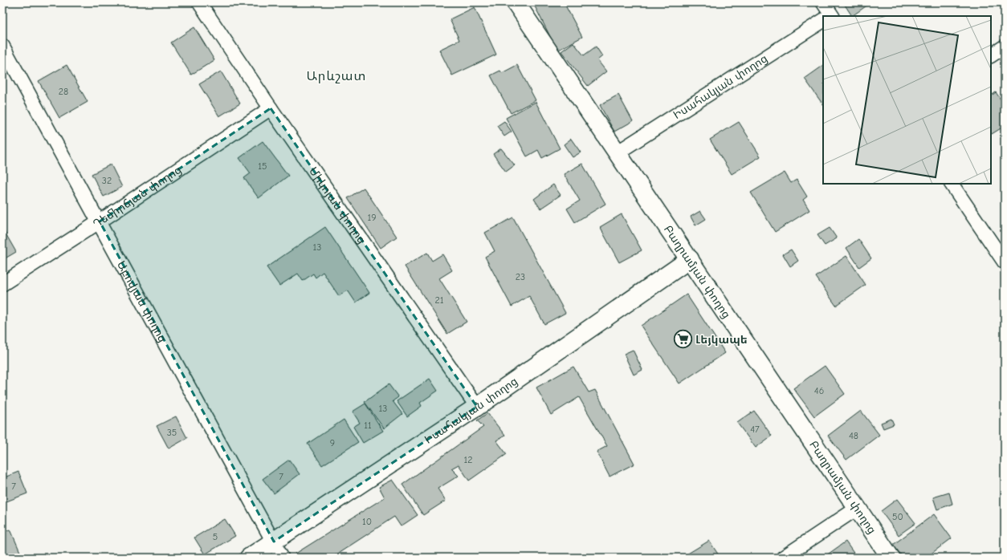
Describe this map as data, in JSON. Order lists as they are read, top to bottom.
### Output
{
  "streets": {
    "main road": ["Իսահակյան փողոց", "Բաղրամյան փողոց"],
    "street": ["Դեմիրճյան փողոց", "Միկոյան փողոց", "Աբովյան փողոց"]
  },
  "crossings": [
    ["Իսահակյան փողոց", "Միկոյան փողոց"],
    ["Իսահակյան փողոց", "Բաղրամյան փողոց"],
    ["Իսահակյան փողոց", "Աբովյան փողոց"],
    ["Դեմիրճյան փողոց", "Միկոյան փողոց"],
    ["Դեմիրճյան փողոց", "Աբովյան փողոց"]
  ],
  "districts": ["Արևշատ"],
  "places": {
    "supermarket": ["Լեյկապե"]
  },
  "house_numbers": [
    "28",
    "15",
    "32",
    "19",
    "13",
    "23",
    "21",
    "46",
    "13",
    "11",
    "47",
    "35",
    "48",
    "9",
    "12",
    "7",
    "7",
    "50",
    "10",
    "5"
  ]
}
